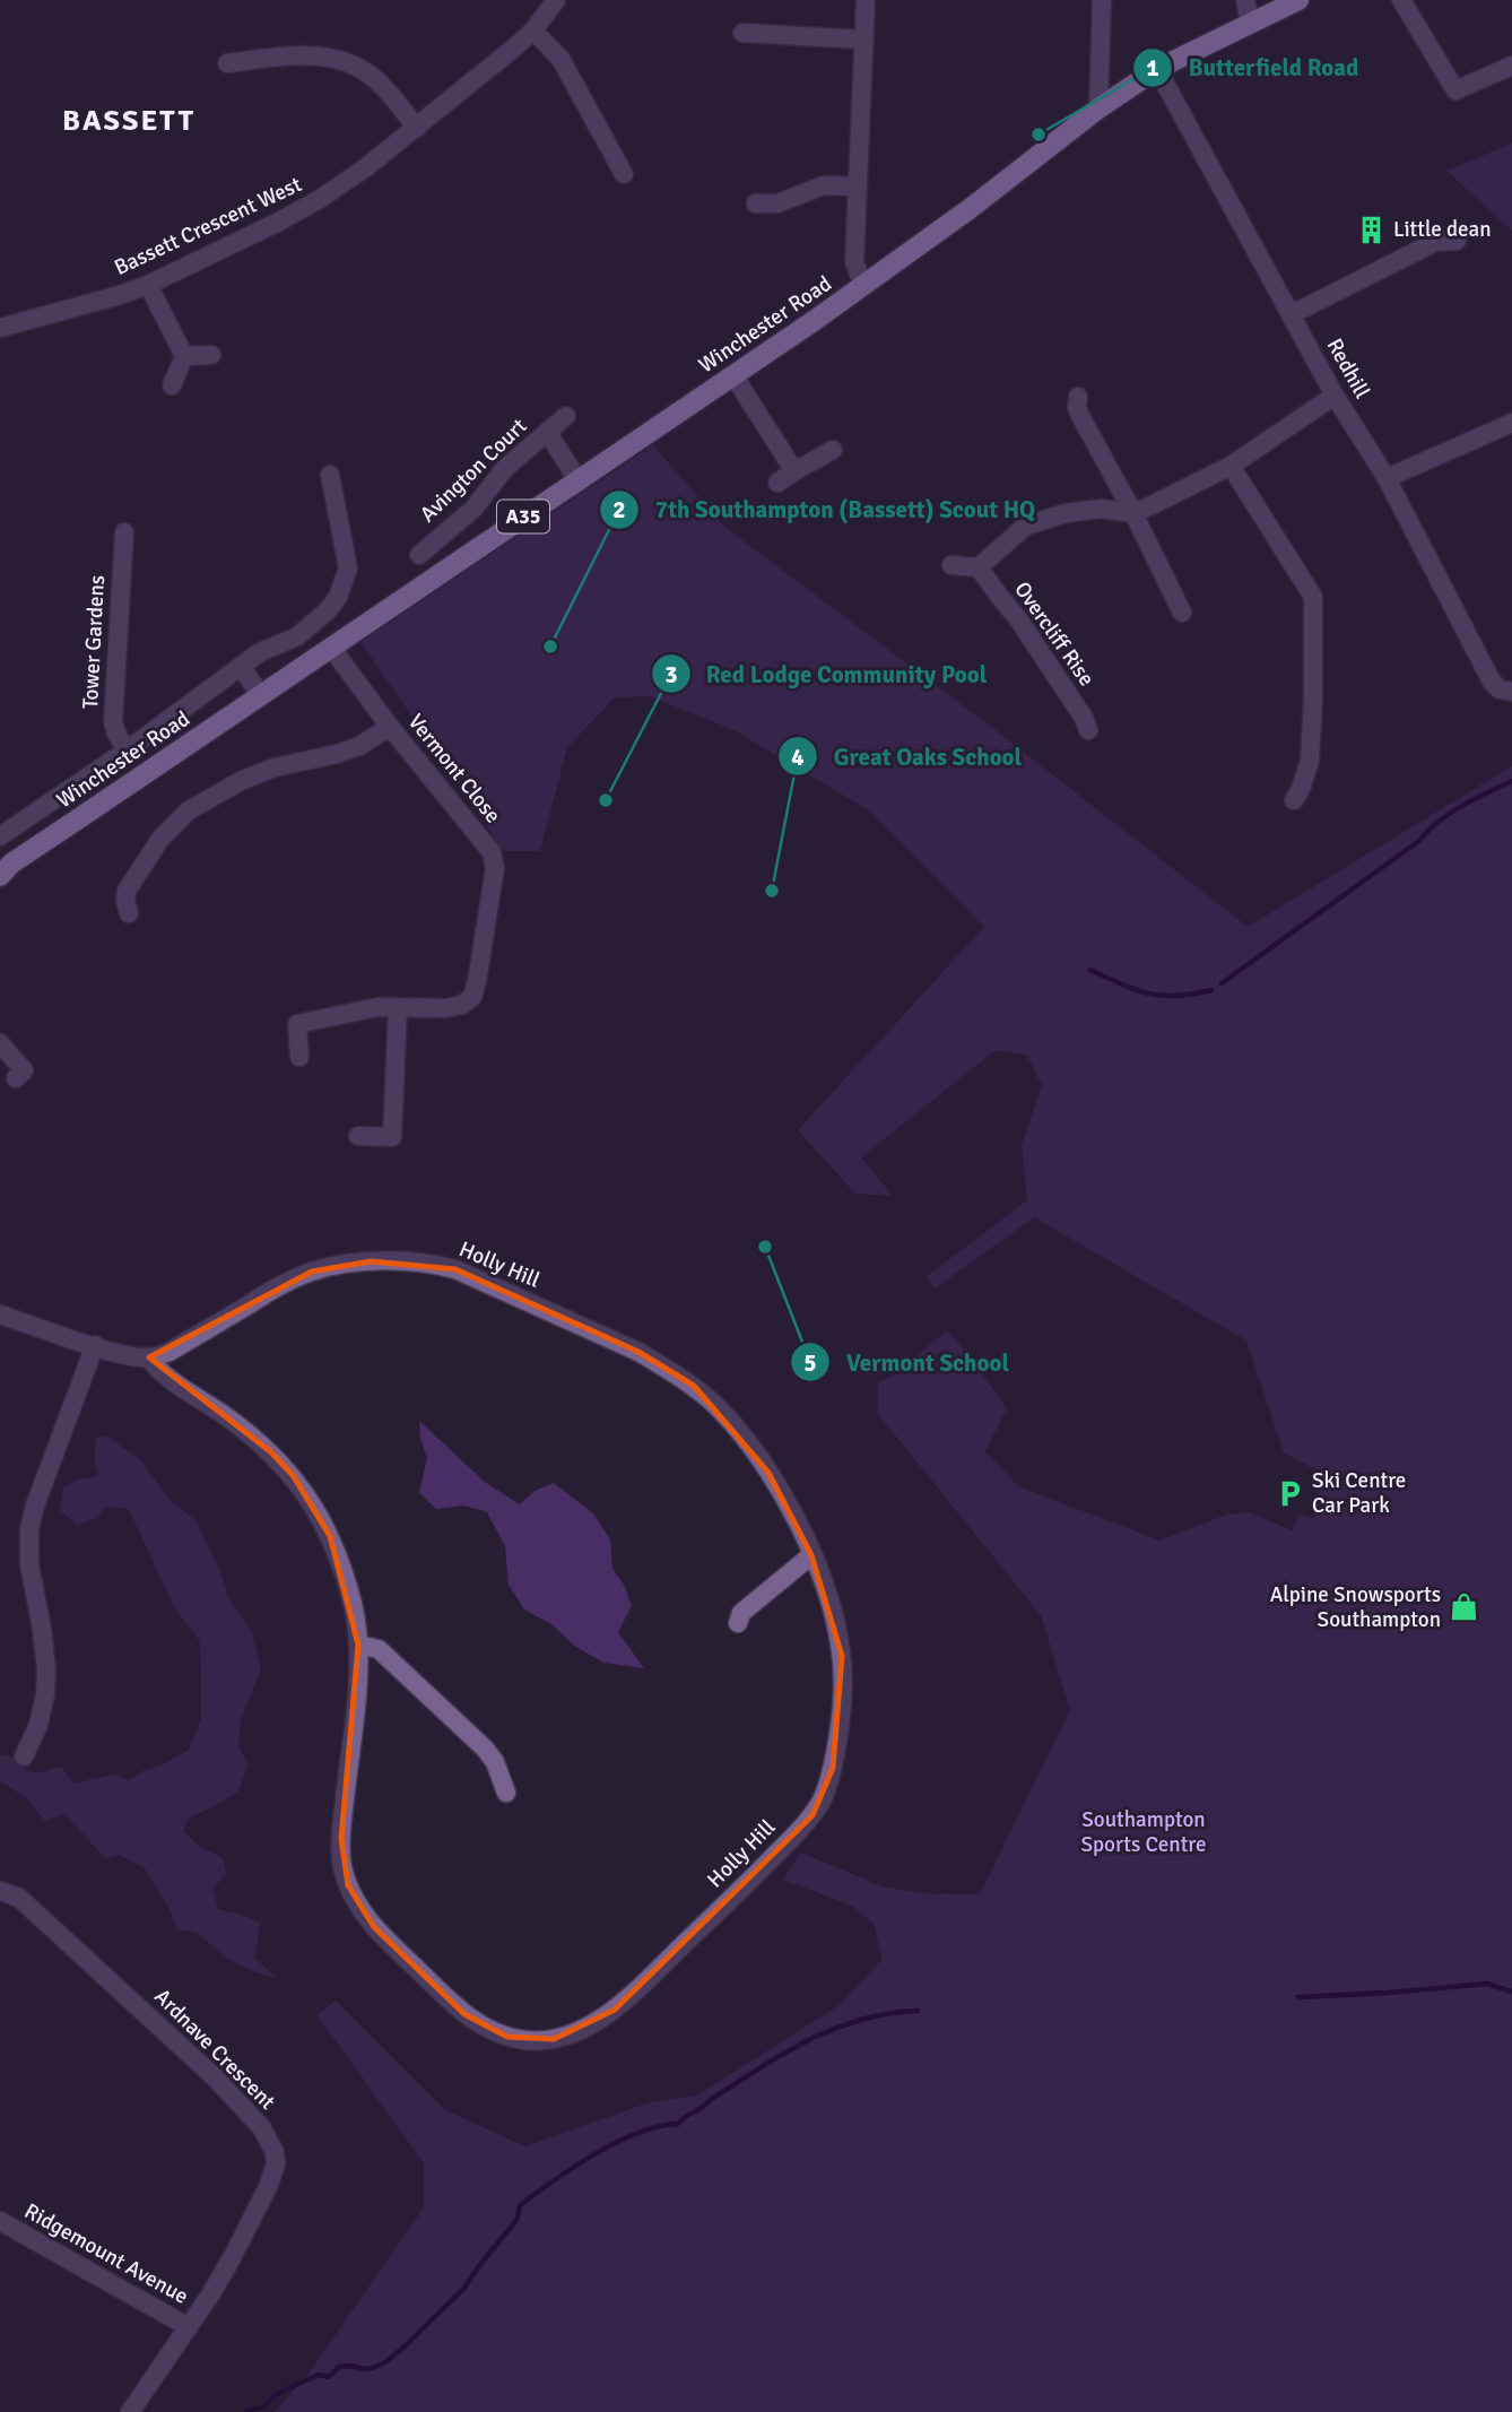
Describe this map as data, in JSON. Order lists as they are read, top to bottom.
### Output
{
  "streets": {
    "main road": ["Winchester Road", "A35"],
    "street": [
      "Bassett Crescent West",
      "Redhill",
      "Avington Court",
      "Overcliff Rise",
      "Tower Gardens",
      "Vermont Close",
      "Holly Hill",
      "Ardnave Crescent",
      "Ridgemount Avenue"
    ]
  },
  "crossings": [
    ["Winchester Road", "Redhill"],
    ["Winchester Road", "Avington Court"],
    ["Winchester Road", "Tower Gardens"],
    ["Winchester Road", "Vermont Close"],
    ["Ardnave Crescent", "Ridgemount Avenue"]
  ],
  "districts": ["BASSETT"],
  "parks": ["Southampton Sports Centre"],
  "places": {
    "other": [
      "Butterfield Road",
      "7th Southampton (Bassett) Scout HQ",
      "Red Lodge Community Pool",
      "Great Oaks School",
      "Vermont School"
    ],
    "building": ["Little dean"],
    "parking": ["Ski Centre Car Park"],
    "shop": ["Alpine Snowsports Southampton"]
  }
}
